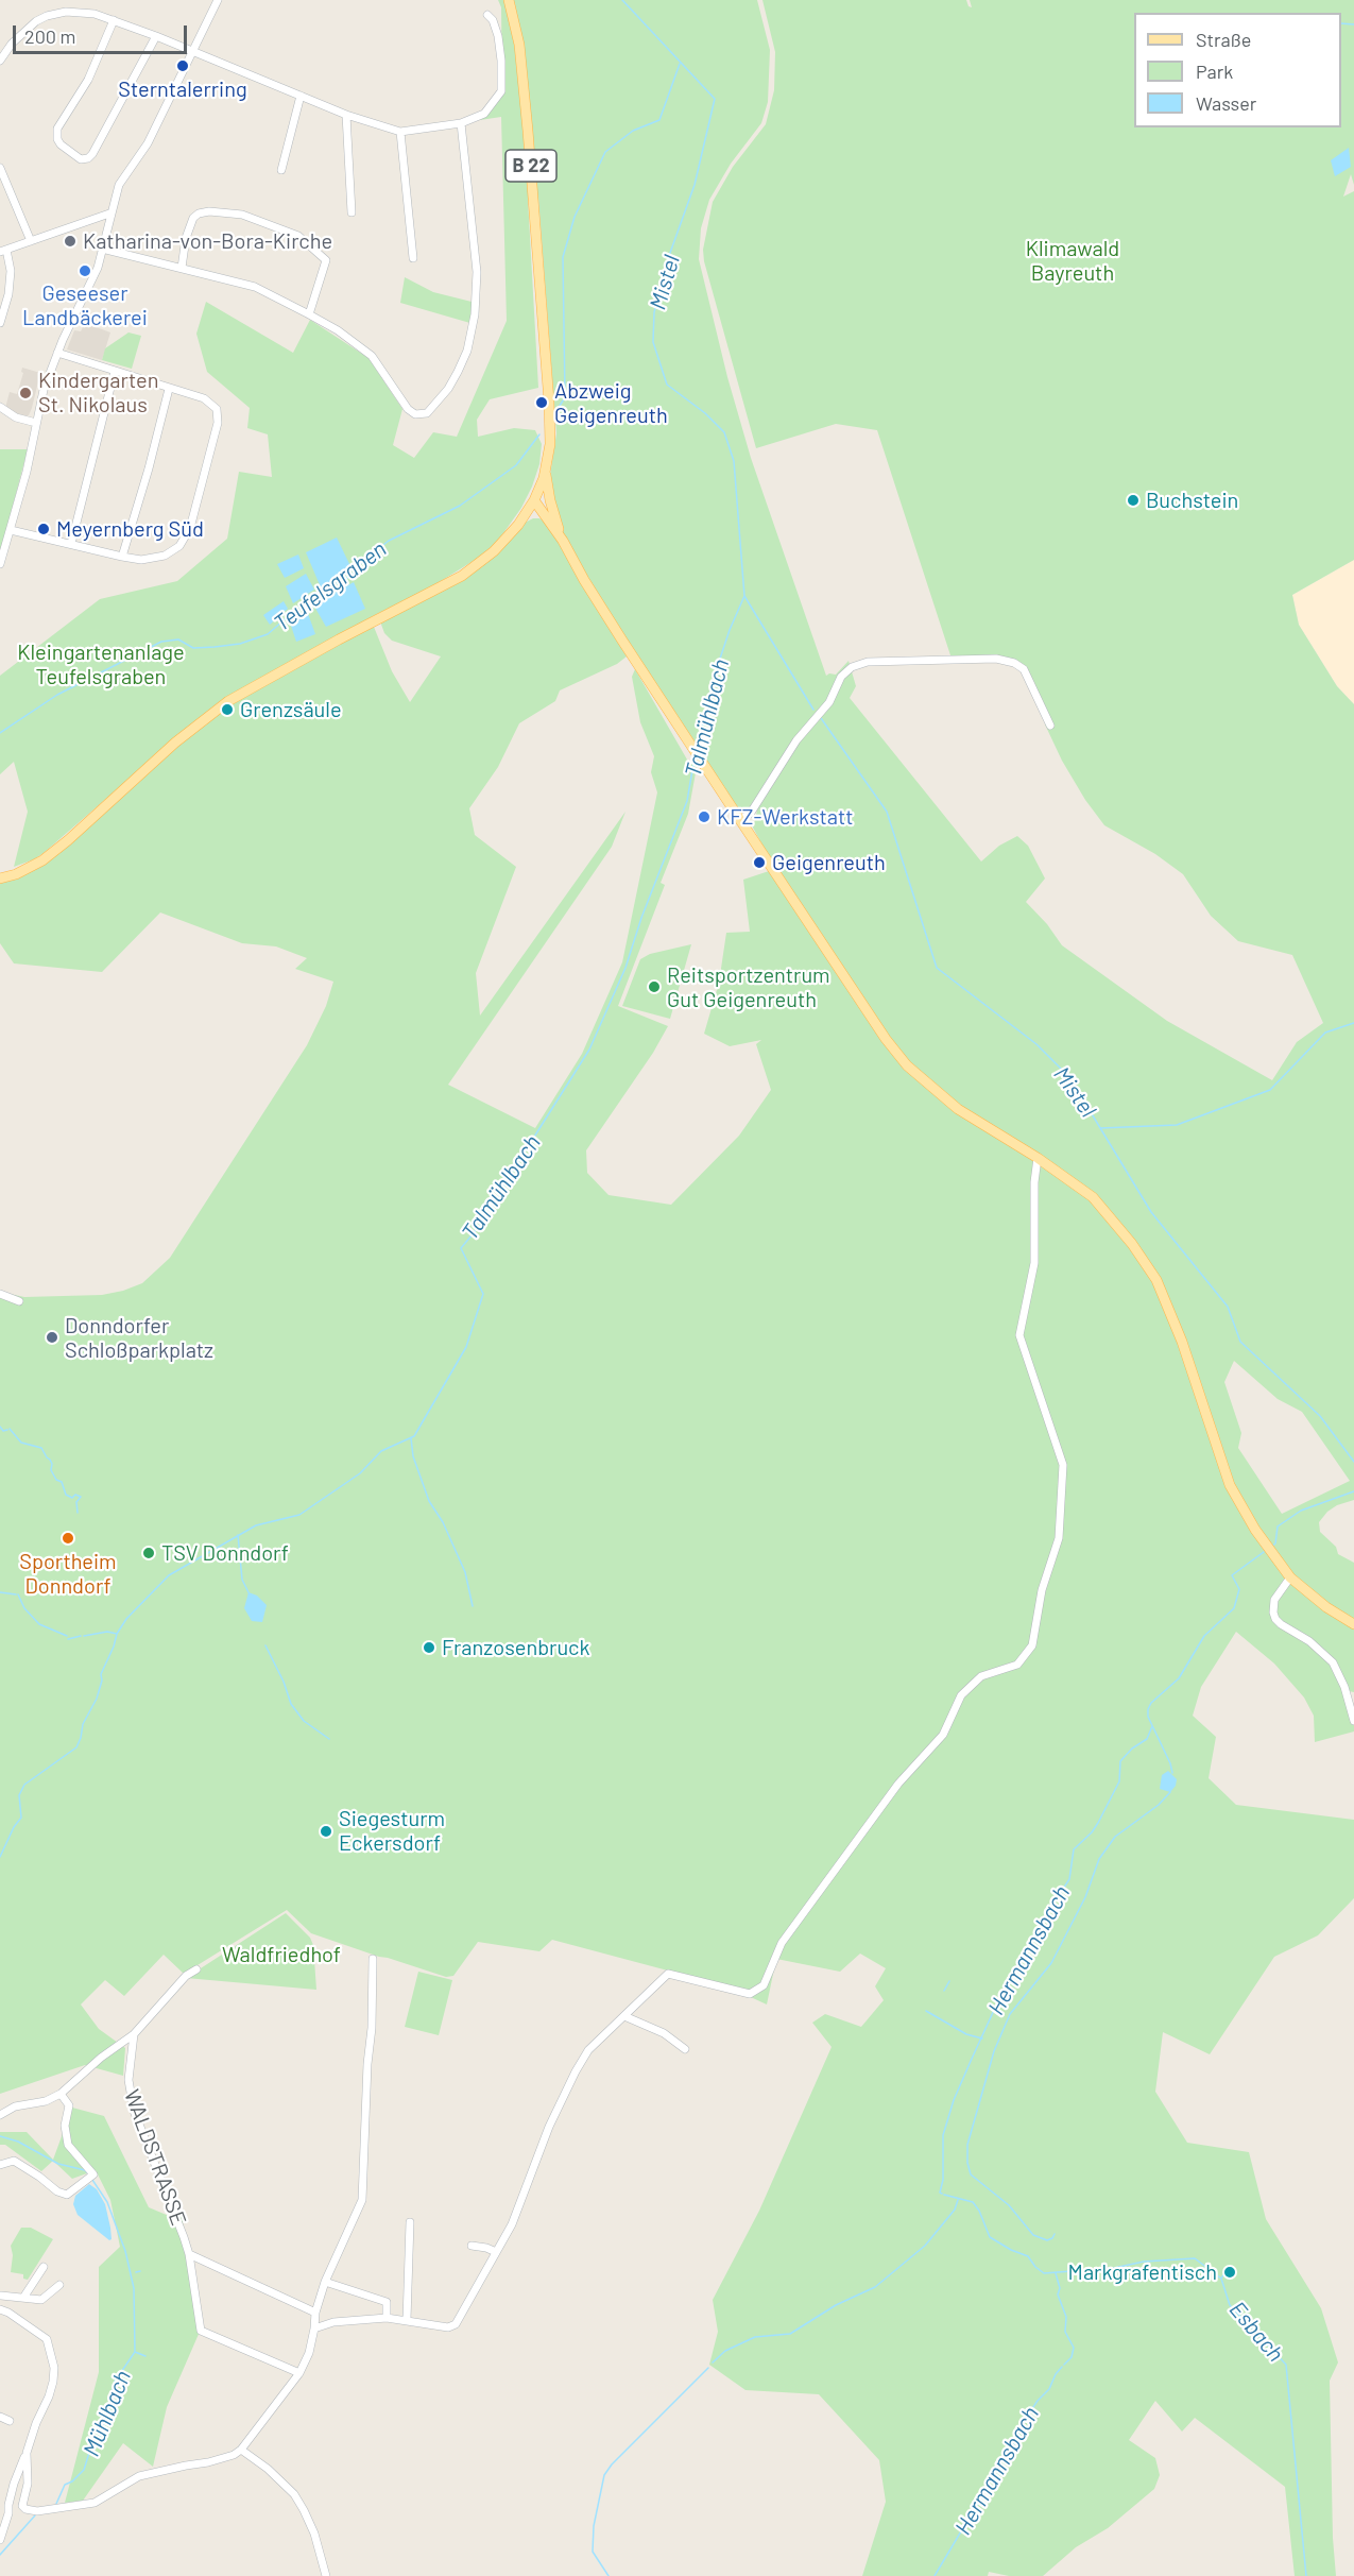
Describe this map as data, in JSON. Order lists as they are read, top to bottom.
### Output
{
  "streets": {
    "main road": ["B 22"],
    "street": ["WALDSTRASSE"]
  },
  "water": [
    "Mistel",
    "Teufelsgraben",
    "Talmühlbach",
    "Hermannsbach",
    "Esbach",
    "Mühlbach"
  ],
  "parks": ["Klimawald Bayreuth", "Kleingartenanlage Teufelsgraben", "Waldfriedhof"],
  "places": [
    "Sterntalerring",
    "Katharina-von-Bora-Kirche",
    "Geseeser Landbäckerei",
    "Kindergarten St. Nikolaus",
    "Abzweig Geigenreuth",
    "Buchstein",
    "Meyernberg Süd",
    "Grenzsäule",
    "KFZ-Werkstatt",
    "Geigenreuth",
    "Reitsportzentrum Gut Geigenreuth",
    "Donndorfer Schloßparkplatz",
    "Sportheim Donndorf",
    "TSV Donndorf",
    "Franzosenbruck",
    "Siegesturm Eckersdorf",
    "Markgrafentisch"
  ],
  "legend": ["Straße", "Park", "Wasser"],
  "scale_bar": "200 m"
}
